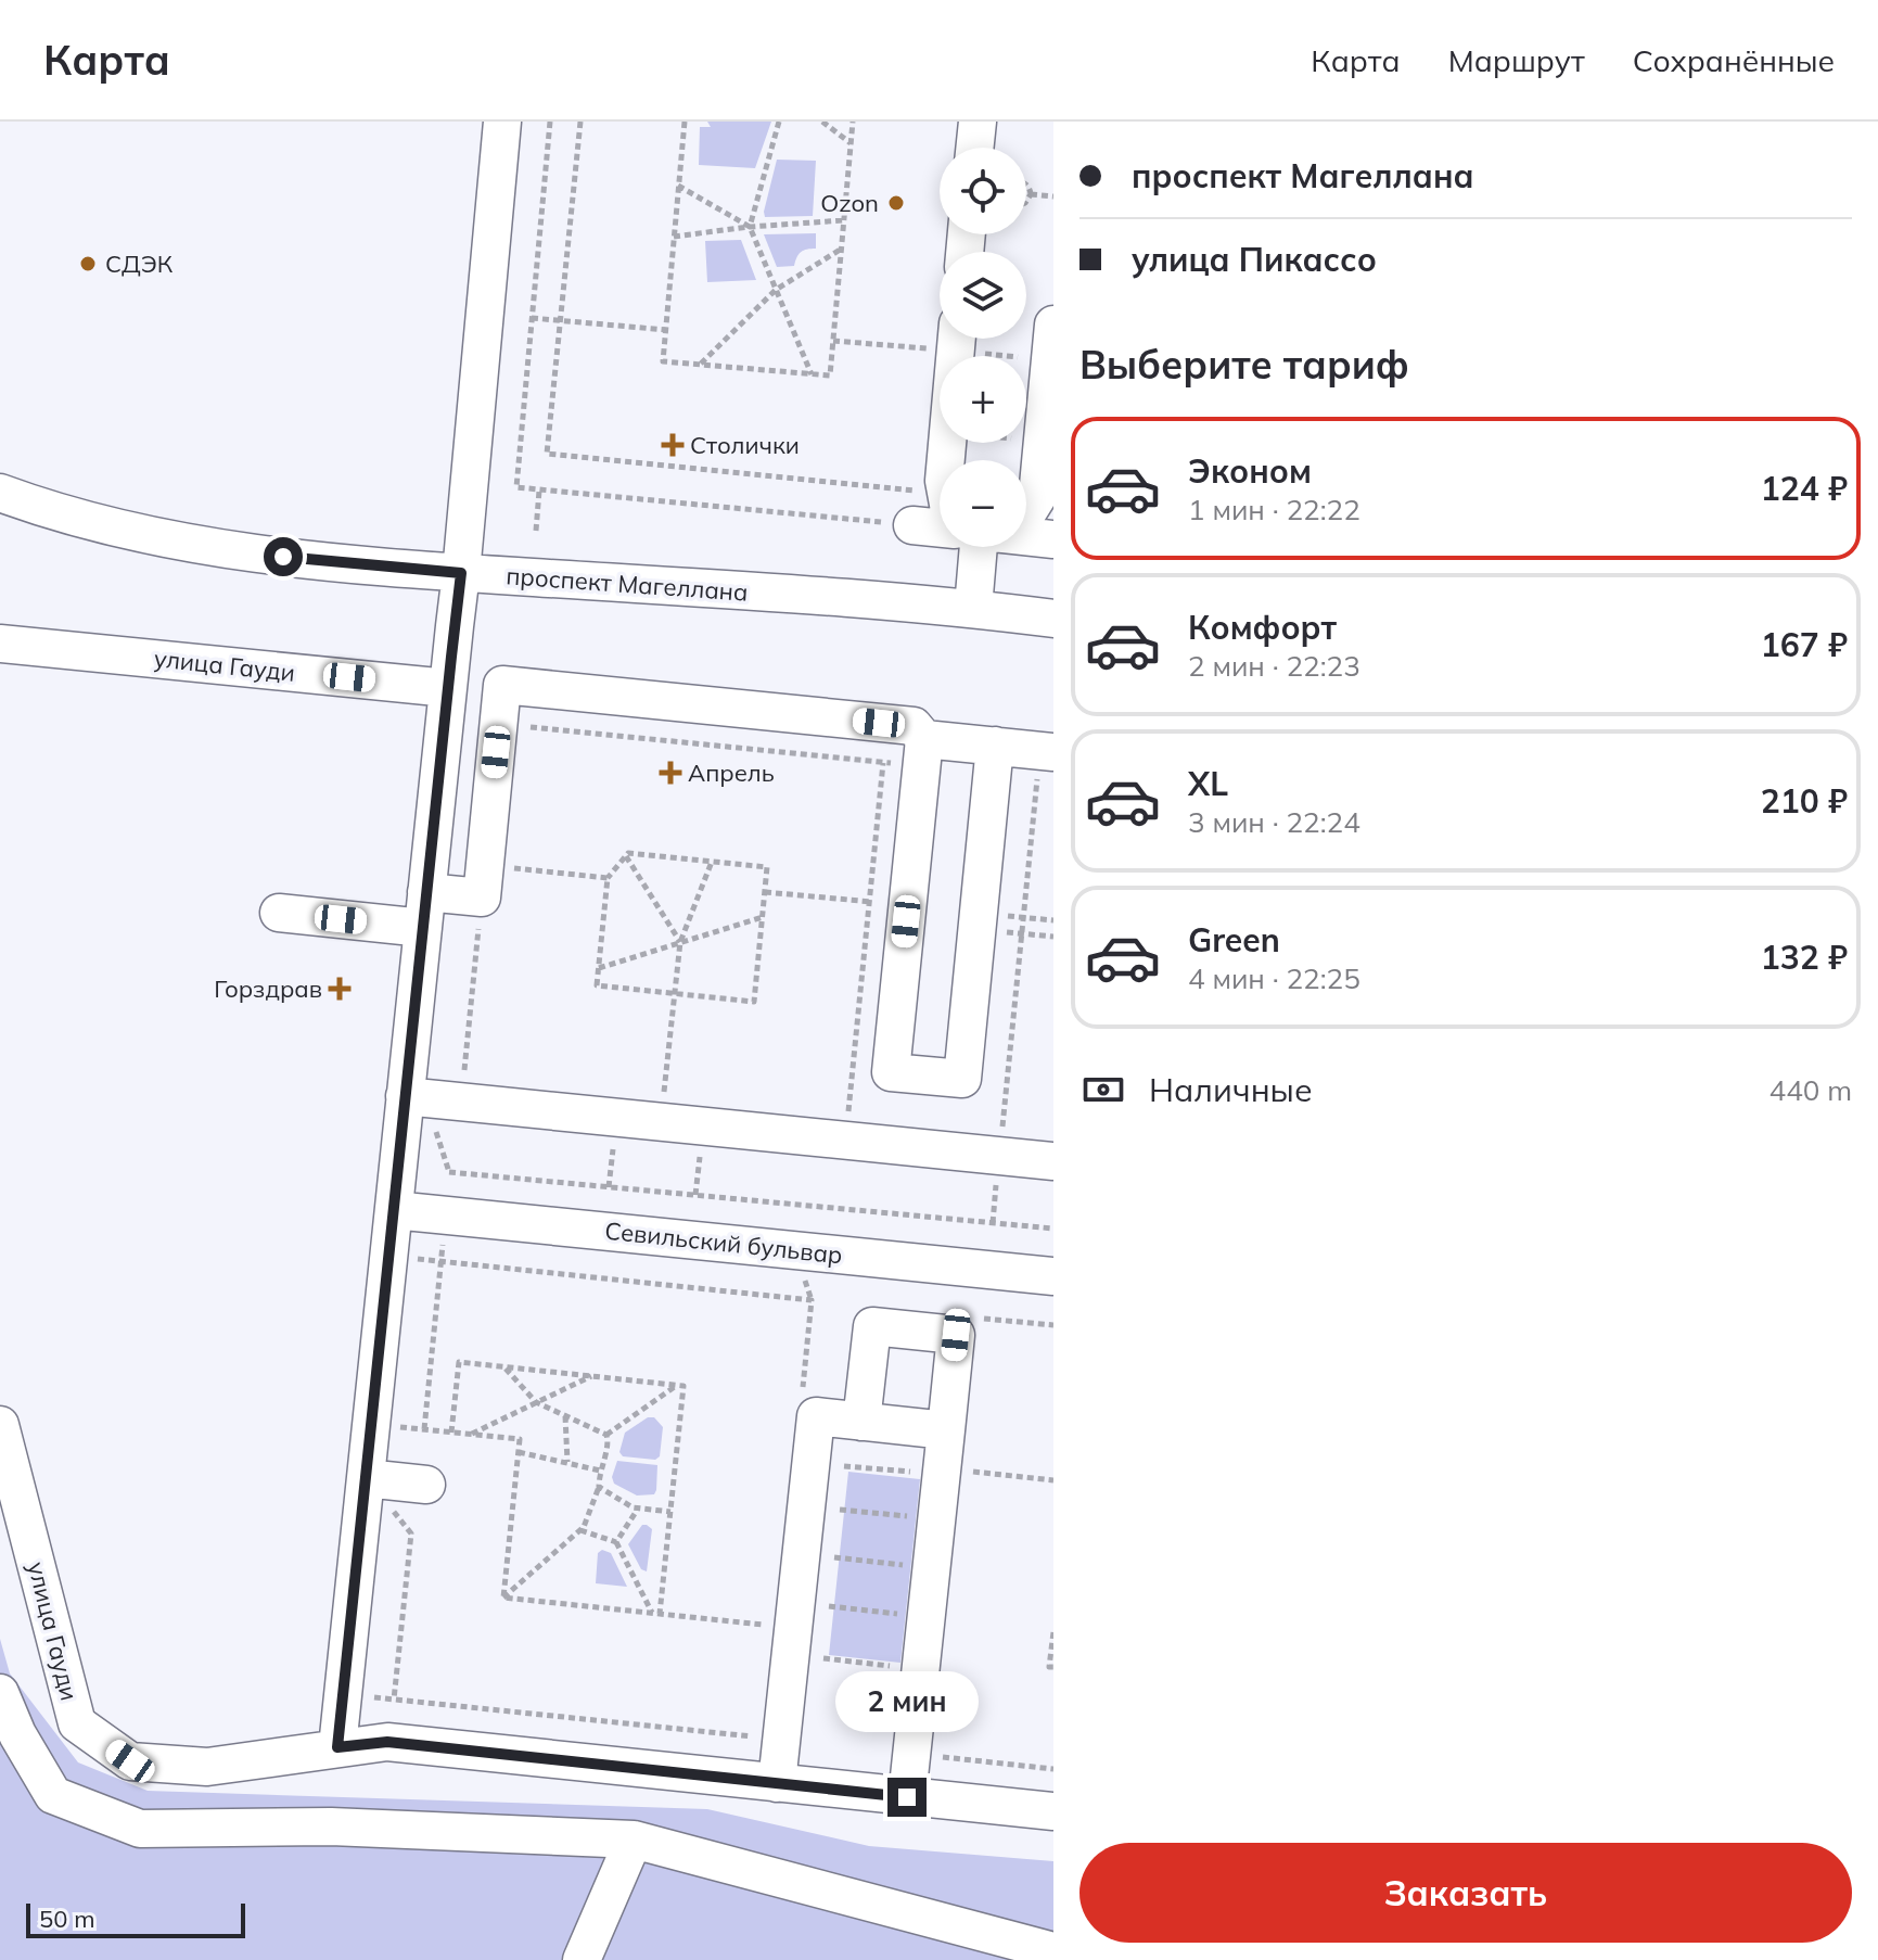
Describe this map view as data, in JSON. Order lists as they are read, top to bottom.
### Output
{
  "streets": {
    "street": ["проспект Магеллана", "улица Гауди", "Севильский бульвар"]
  },
  "places": {
    "other": ["Ozon", "СДЭК"],
    "health": ["Столички", "Апрель", "Горздрав"]
  },
  "scale_bar": "50 m",
  "page": {
    "header": "Карта",
    "nav": ["Карта", "Маршрут", "Сохранённые"],
    "banner": ["проспект Магеллана", "улица Пикассо"],
    "map_buttons": ["+", "−"],
    "heading": "Выберите тариф",
    "list": [
      {
        "name": "Эконом",
        "note": "1 мин · 22:22",
        "value": "124 ₽"
      },
      {
        "name": "Комфорт",
        "note": "2 мин · 22:23",
        "value": "167 ₽"
      },
      {
        "name": "XL",
        "note": "3 мин · 22:24",
        "value": "210 ₽"
      },
      {
        "name": "Green",
        "note": "4 мин · 22:25",
        "value": "132 ₽"
      }
    ],
    "pay": ["Наличные", "440 m"],
    "bubble": "2 мин",
    "buttons": "Заказать",
    "scale": "50 m"
  }
}
